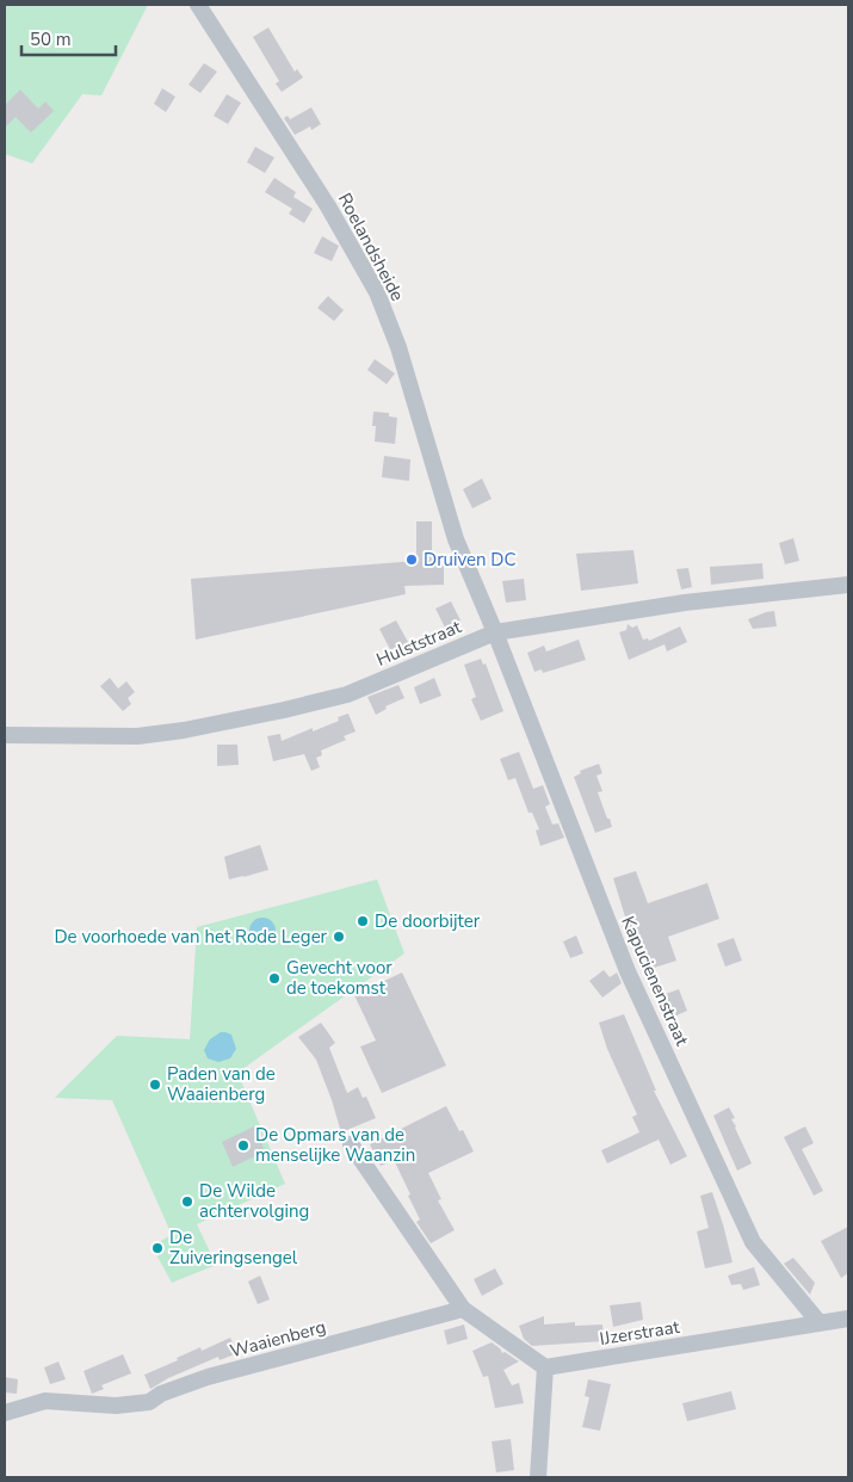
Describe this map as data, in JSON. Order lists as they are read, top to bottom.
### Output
{
  "streets": {
    "street": [
      "Roelandsheide",
      "Hulststraat",
      "Kapucienenstraat",
      "IJzerstraat",
      "Waaienberg"
    ]
  },
  "crossings": [
    ["Roelandsheide", "Hulststraat"],
    ["Roelandsheide", "Kapucienenstraat"],
    ["Hulststraat", "Kapucienenstraat"],
    ["Kapucienenstraat", "IJzerstraat"]
  ],
  "places": [
    "Druiven DC",
    "De doorbijter",
    "De voorhoede van het Rode Leger",
    "Gevecht voor de toekomst",
    "Paden van de Waaienberg",
    "De Opmars van de menselijke Waanzin",
    "De Wilde achtervolging",
    "De Zuiveringsengel"
  ],
  "scale_bar": "50 m"
}
